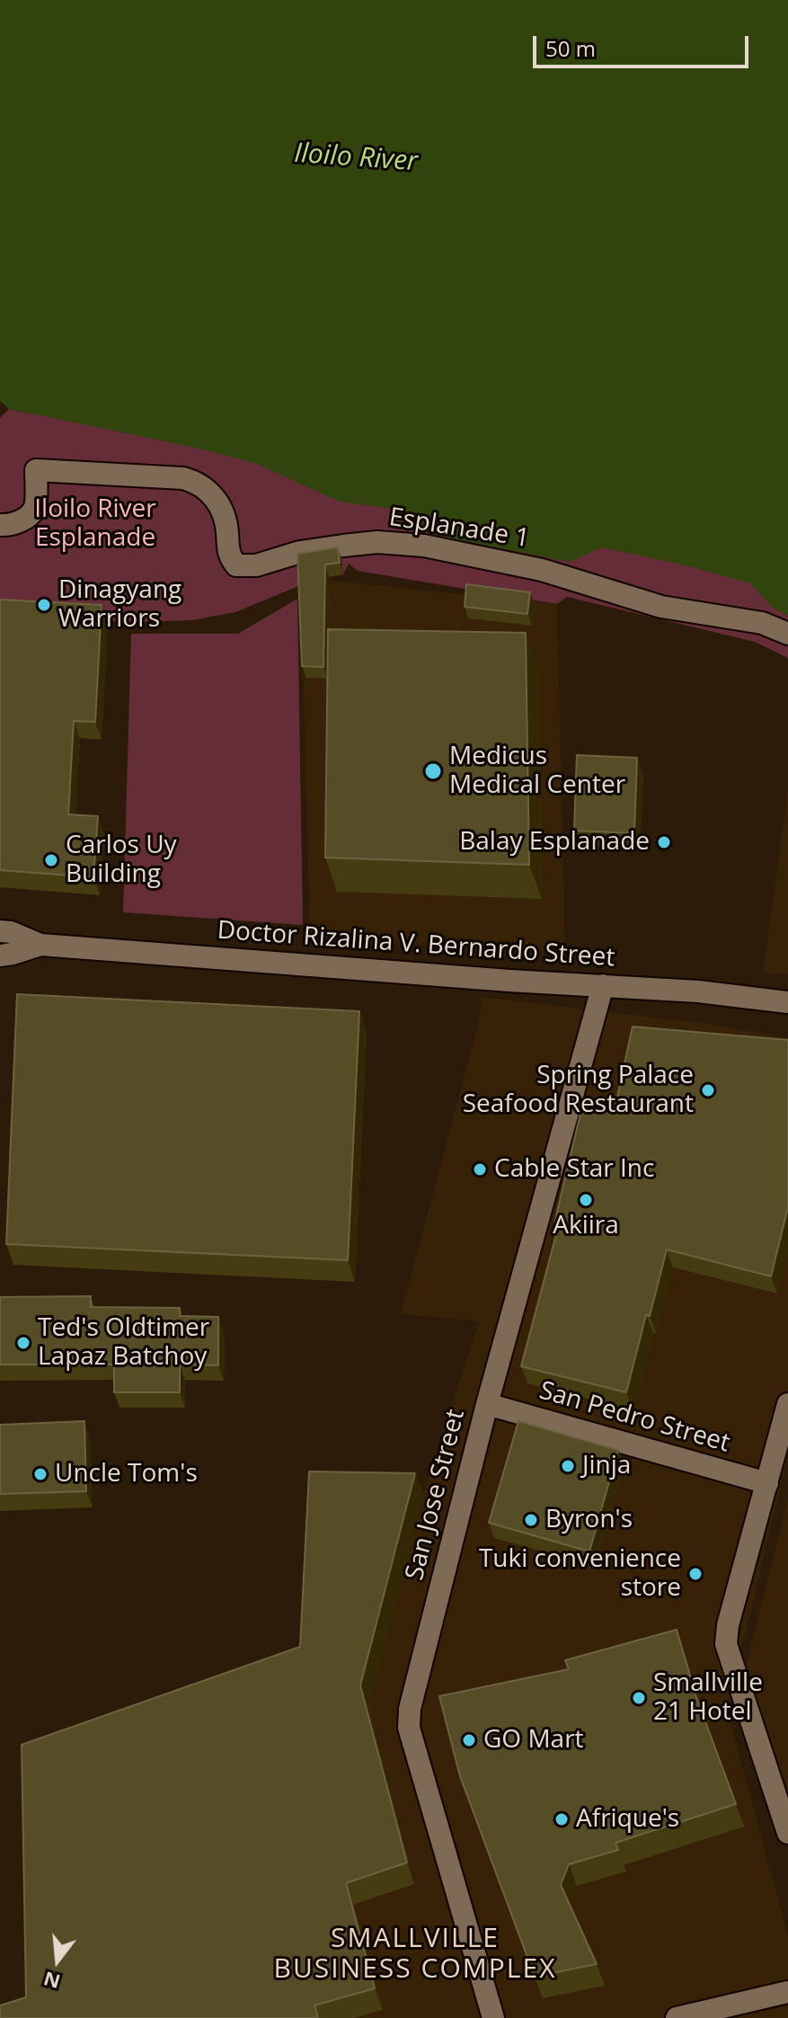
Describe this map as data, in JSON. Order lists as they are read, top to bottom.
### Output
{
  "streets": {
    "street": [
      "Esplanade 1",
      "Doctor Rizalina V. Bernardo Street",
      "San Pedro Street",
      "San Jose Street"
    ]
  },
  "crossings": [
    ["Doctor Rizalina V. Bernardo Street", "San Jose Street"],
    ["San Pedro Street", "San Jose Street"]
  ],
  "districts": ["SMALLVILLE BUSINESS COMPLEX"],
  "water": ["Iloilo River"],
  "parks": ["Iloilo River Esplanade"],
  "places": [
    "Dinagyang Warriors",
    "Medicus Medical Center",
    "Balay Esplanade",
    "Carlos Uy Building",
    "Spring Palace Seafood Restaurant",
    "Cable Star Inc",
    "Akiira",
    "Ted's Oldtimer Lapaz Batchoy",
    "Jinja",
    "Uncle Tom's",
    "Byron's",
    "Tuki convenience store",
    "Smallville 21 Hotel",
    "GO Mart",
    "Afrique's"
  ],
  "scale_bar": "50 m",
  "north": "bottom"
}
